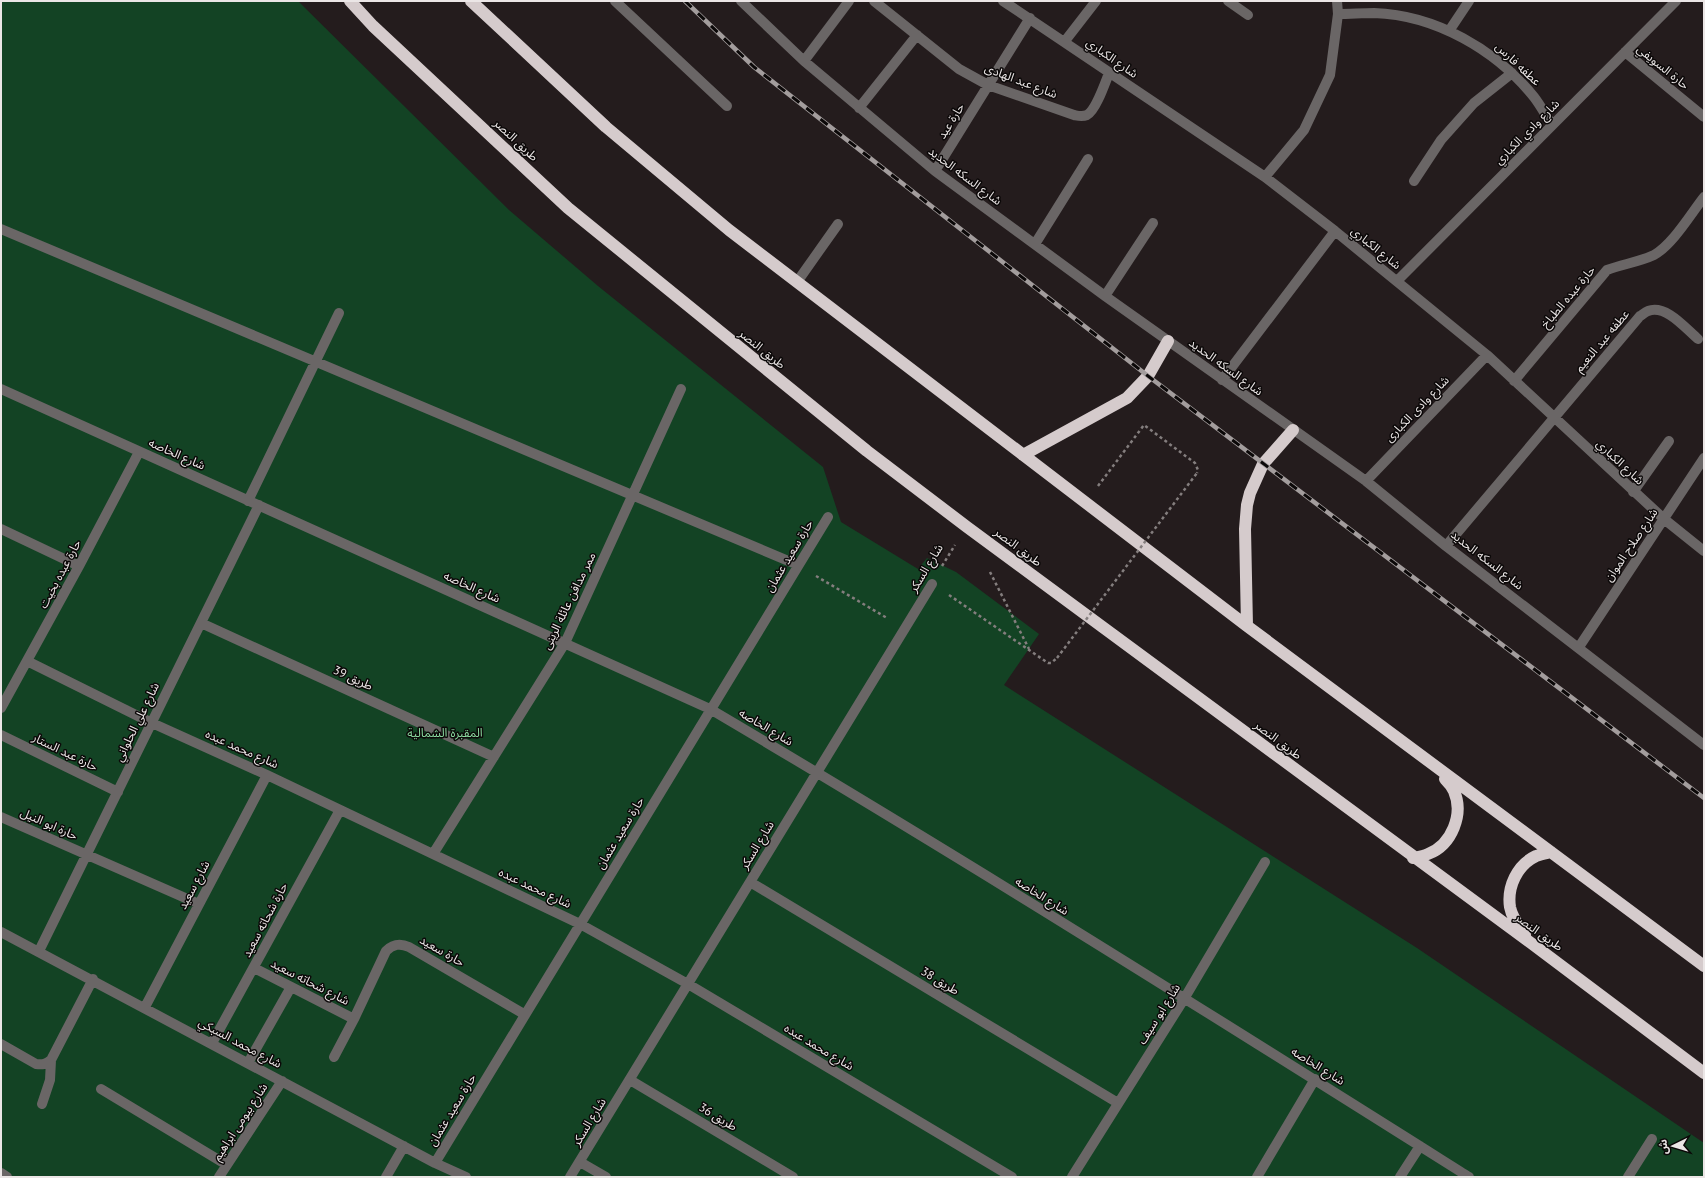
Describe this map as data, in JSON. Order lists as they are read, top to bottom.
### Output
{
  "streets": {
    "highway": ["طريق النصر"],
    "street": [
      "شارع الكباري",
      "عطفه فارس",
      "حارة السويفي",
      "شارع عبد الهادى",
      "حارة عيد",
      "شارع وادي الكباري",
      "شارع السكه الحديد",
      "حارة عبده الطباخ",
      "عطفه عبد النعيم",
      "شارع وادى الكبارى",
      "شارع الخاصه",
      "شارع صلاح الموان",
      "حارة سعيد عثمان",
      "شارع السكر",
      "حارة عبده بخيت",
      "ممر مدافن عائلة الرينى",
      "طريق 39",
      "شارع علي الحلواني",
      "شارع محمد عبده",
      "حارة عبد الستار",
      "حارة ابو النيل",
      "شارع سعيد",
      "حارة شحاته سعيد",
      "حارة سعيد",
      "طريق 38",
      "شارع شحاته سعيد",
      "شارع ابو سيف",
      "شارع محمد السبكي",
      "طريق 36",
      "شارع بيومى ابراهيم"
    ]
  },
  "crossings": [
    ["شارع الكباري", "شارع عبد الهادى"],
    ["شارع الكباري", "حارة عيد"],
    ["شارع الكباري", "شارع وادي الكباري"],
    ["شارع الكباري", "حارة عبده الطباخ"],
    ["شارع الكباري", "عطفه عبد النعيم"],
    ["شارع الكباري", "شارع وادى الكبارى"],
    ["شارع الكباري", "شارع صلاح الموان"],
    ["عطفه فارس", "شارع وادي الكباري"],
    ["حارة السويفي", "شارع وادي الكباري"],
    ["شارع عبد الهادى", "حارة عيد"],
    ["حارة عيد", "شارع السكه الحديد"],
    ["طريق النصر", "شارع السكر"],
    ["شارع السكه الحديد", "شارع وادى الكبارى"],
    ["شارع السكه الحديد", "شارع صلاح الموان"],
    ["شارع الخاصه", "حارة سعيد عثمان"],
    ["شارع الخاصه", "شارع السكر"],
    ["شارع الخاصه", "حارة عبده بخيت"],
    ["شارع الخاصه", "ممر مدافن عائلة الرينى"],
    ["شارع الخاصه", "شارع علي الحلواني"],
    ["شارع الخاصه", "شارع ابو سيف"],
    ["حارة سعيد عثمان", "شارع محمد عبده"],
    ["حارة سعيد عثمان", "حارة سعيد"],
    ["حارة سعيد عثمان", "شارع محمد السبكي"],
    ["شارع السكر", "شارع محمد عبده"],
    ["شارع السكر", "طريق 38"],
    ["شارع السكر", "طريق 36"],
    ["حارة عبده بخيت", "شارع محمد عبده"],
    ["ممر مدافن عائلة الرينى", "طريق 39"],
    ["ممر مدافن عائلة الرينى", "شارع محمد عبده"],
    ["طريق 39", "شارع علي الحلواني"],
    ["شارع علي الحلواني", "شارع محمد عبده"],
    ["شارع علي الحلواني", "حارة عبد الستار"],
    ["شارع علي الحلواني", "حارة ابو النيل"],
    ["شارع علي الحلواني", "شارع محمد السبكي"],
    ["شارع محمد عبده", "شارع سعيد"],
    ["شارع محمد عبده", "حارة شحاته سعيد"],
    ["حارة ابو النيل", "شارع سعيد"],
    ["شارع سعيد", "شارع محمد السبكي"],
    ["حارة شحاته سعيد", "شارع شحاته سعيد"],
    ["حارة شحاته سعيد", "شارع محمد السبكي"],
    ["حارة سعيد", "شارع شحاته سعيد"],
    ["طريق 38", "شارع ابو سيف"],
    ["شارع محمد السبكي", "شارع بيومى ابراهيم"]
  ],
  "parks": ["المقبرة الشمالية"],
  "north": "left"
}
